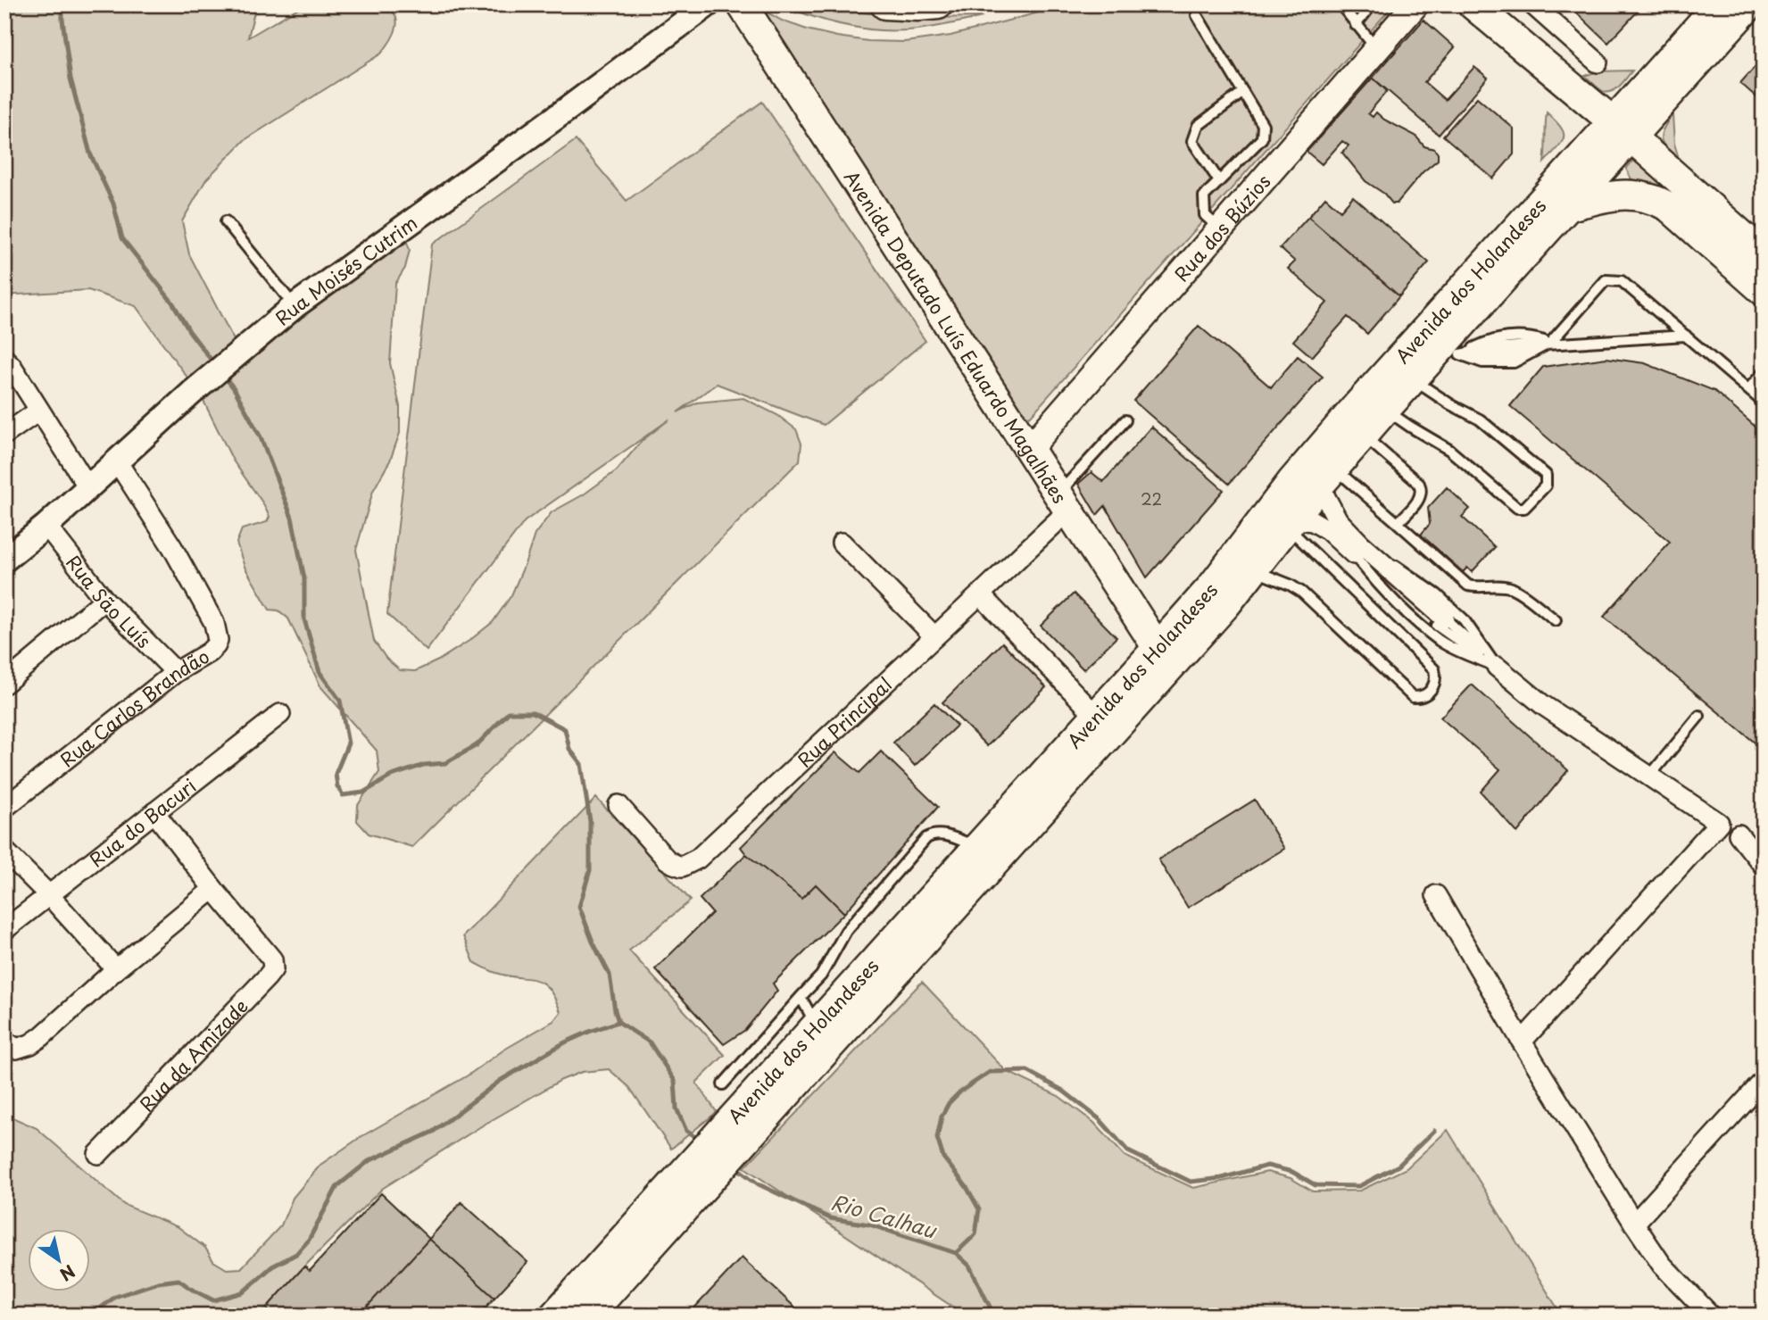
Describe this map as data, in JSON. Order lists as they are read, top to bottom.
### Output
{
  "streets": {
    "main road": ["Rua dos Búzios", "Avenida dos Holandeses", "Avenida Deputado Luís Eduardo Magalhães"],
    "street": [
      "Rua Moisés Cutrim",
      "Rua São Luís",
      "Rua Carlos Brandão",
      "Rua Principal",
      "Rua do Bacuri",
      "Rua da Amizade"
    ]
  },
  "crossings": [
    ["Rua dos Búzios", "Avenida Deputado Luís Eduardo Magalhães"],
    ["Rua Moisés Cutrim", "Rua São Luís"],
    ["Rua Moisés Cutrim", "Rua Carlos Brandão"],
    ["Avenida dos Holandeses", "Avenida Deputado Luís Eduardo Magalhães"],
    ["Avenida Deputado Luís Eduardo Magalhães", "Rua Principal"],
    ["Rua São Luís", "Rua Carlos Brandão"]
  ],
  "water": ["Rio Calhau"],
  "house_numbers": ["22"],
  "north": "bottom right"
}
